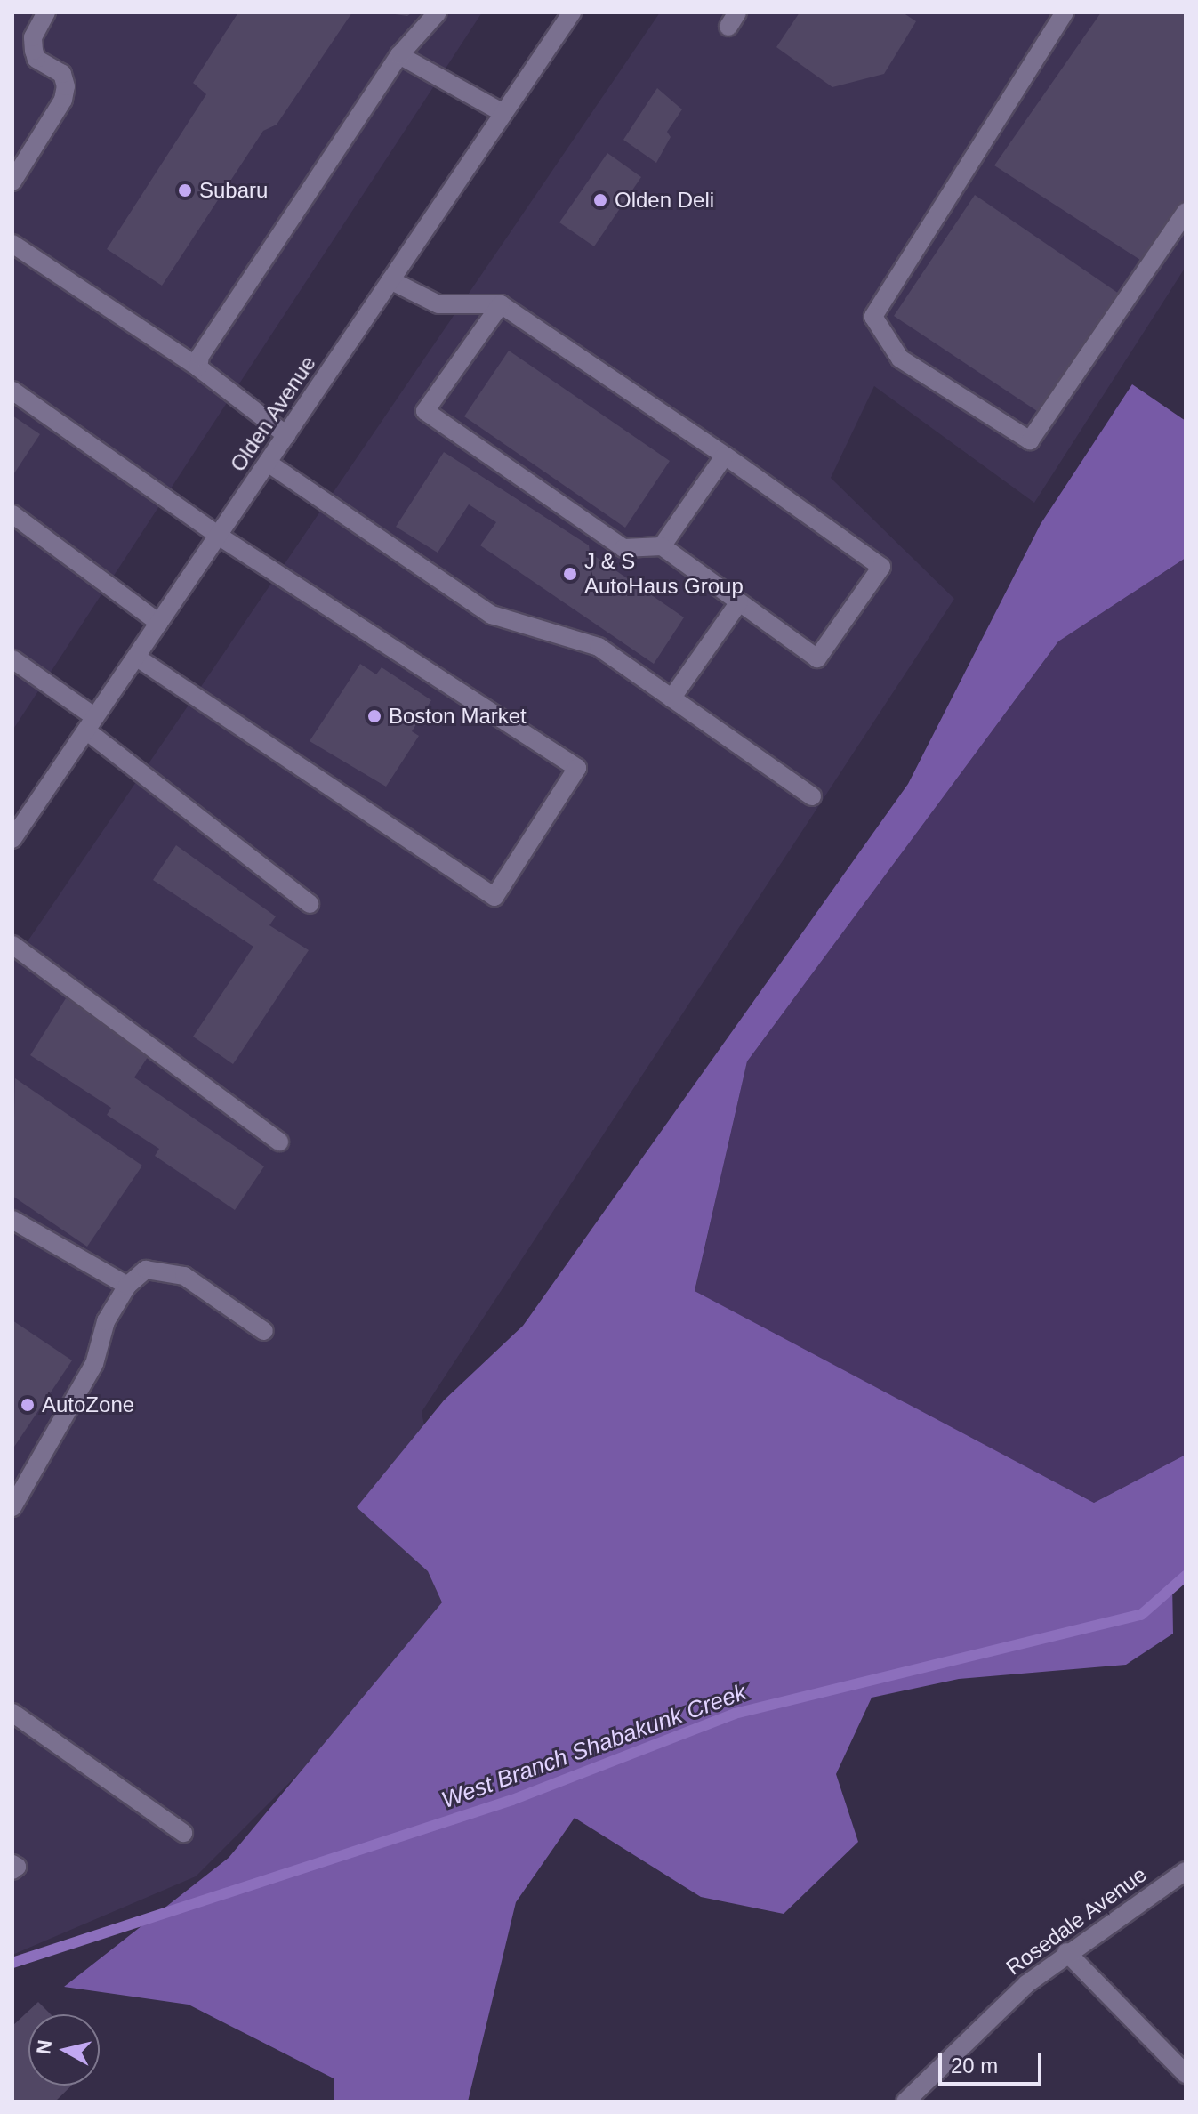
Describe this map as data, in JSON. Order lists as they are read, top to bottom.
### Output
{
  "streets": {
    "main road": ["Olden Avenue", "Rosedale Avenue"]
  },
  "water": ["West Branch Shabakunk Creek"],
  "places": [
    "Subaru",
    "Olden Deli",
    "J & S AutoHaus Group",
    "Boston Market",
    "AutoZone"
  ],
  "scale_bar": "20 m",
  "north": "left"
}
